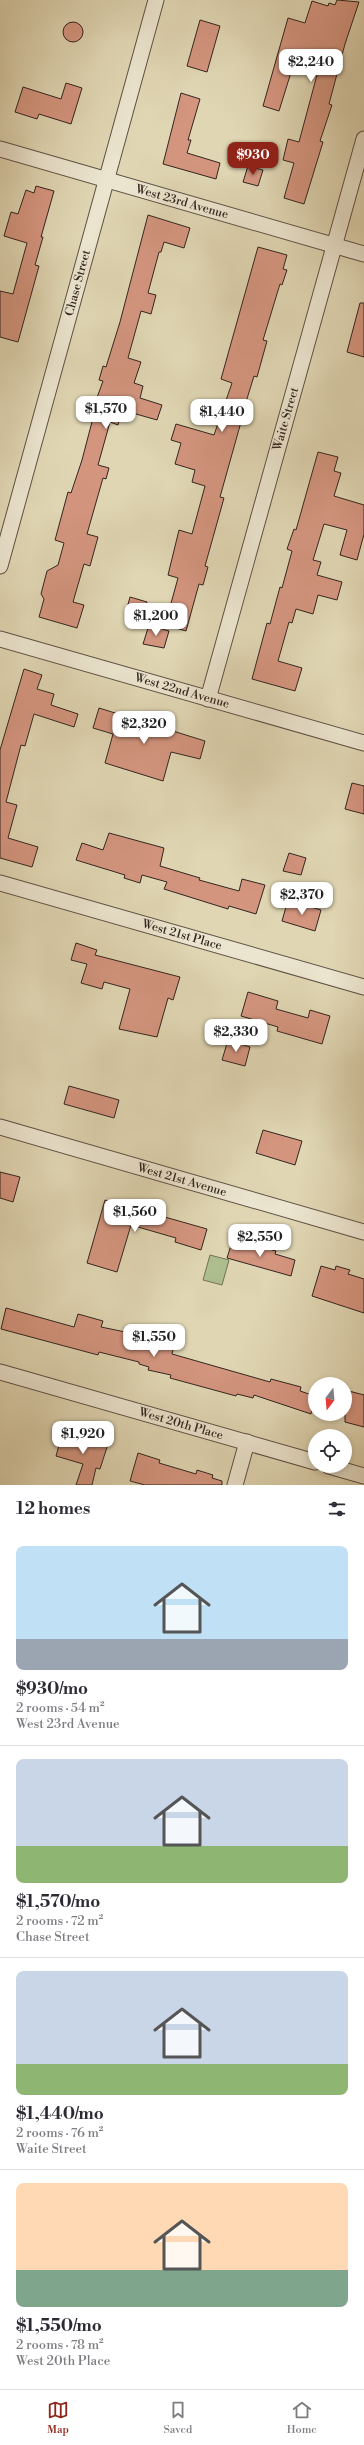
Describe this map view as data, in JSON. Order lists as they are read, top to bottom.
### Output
{
  "streets": {
    "street": [
      "West 23rd Avenue",
      "Chase Street",
      "Waite Street",
      "West 22nd Avenue",
      "West 21st Place",
      "West 21st Avenue",
      "West 20th Place"
    ]
  },
  "crossings": [
    ["West 23rd Avenue", "Chase Street"],
    ["West 23rd Avenue", "Waite Street"],
    ["Waite Street", "West 22nd Avenue"]
  ],
  "north": "bottom",
  "page": {
    "price": [
      "$2,240",
      "$930",
      "$1,570",
      "$1,440",
      "$1,200",
      "$2,320",
      "$2,370",
      "$2,330",
      "$1,560",
      "$2,550",
      "$1,550",
      "$1,920"
    ],
    "heading": "12 homes",
    "list": [
      {
        "name": "$930/mo",
        "note": "2 rooms · 54 m² · West 23rd Avenue"
      },
      {
        "name": "$1,570/mo",
        "note": "2 rooms · 72 m² · Chase Street"
      },
      {
        "name": "$1,440/mo",
        "note": "2 rooms · 76 m² · Waite Street"
      },
      {
        "name": "$1,550/mo",
        "note": "2 rooms · 78 m² · West 20th Place"
      }
    ],
    "tabs": ["Map", "Saved", "Home"]
  }
}
